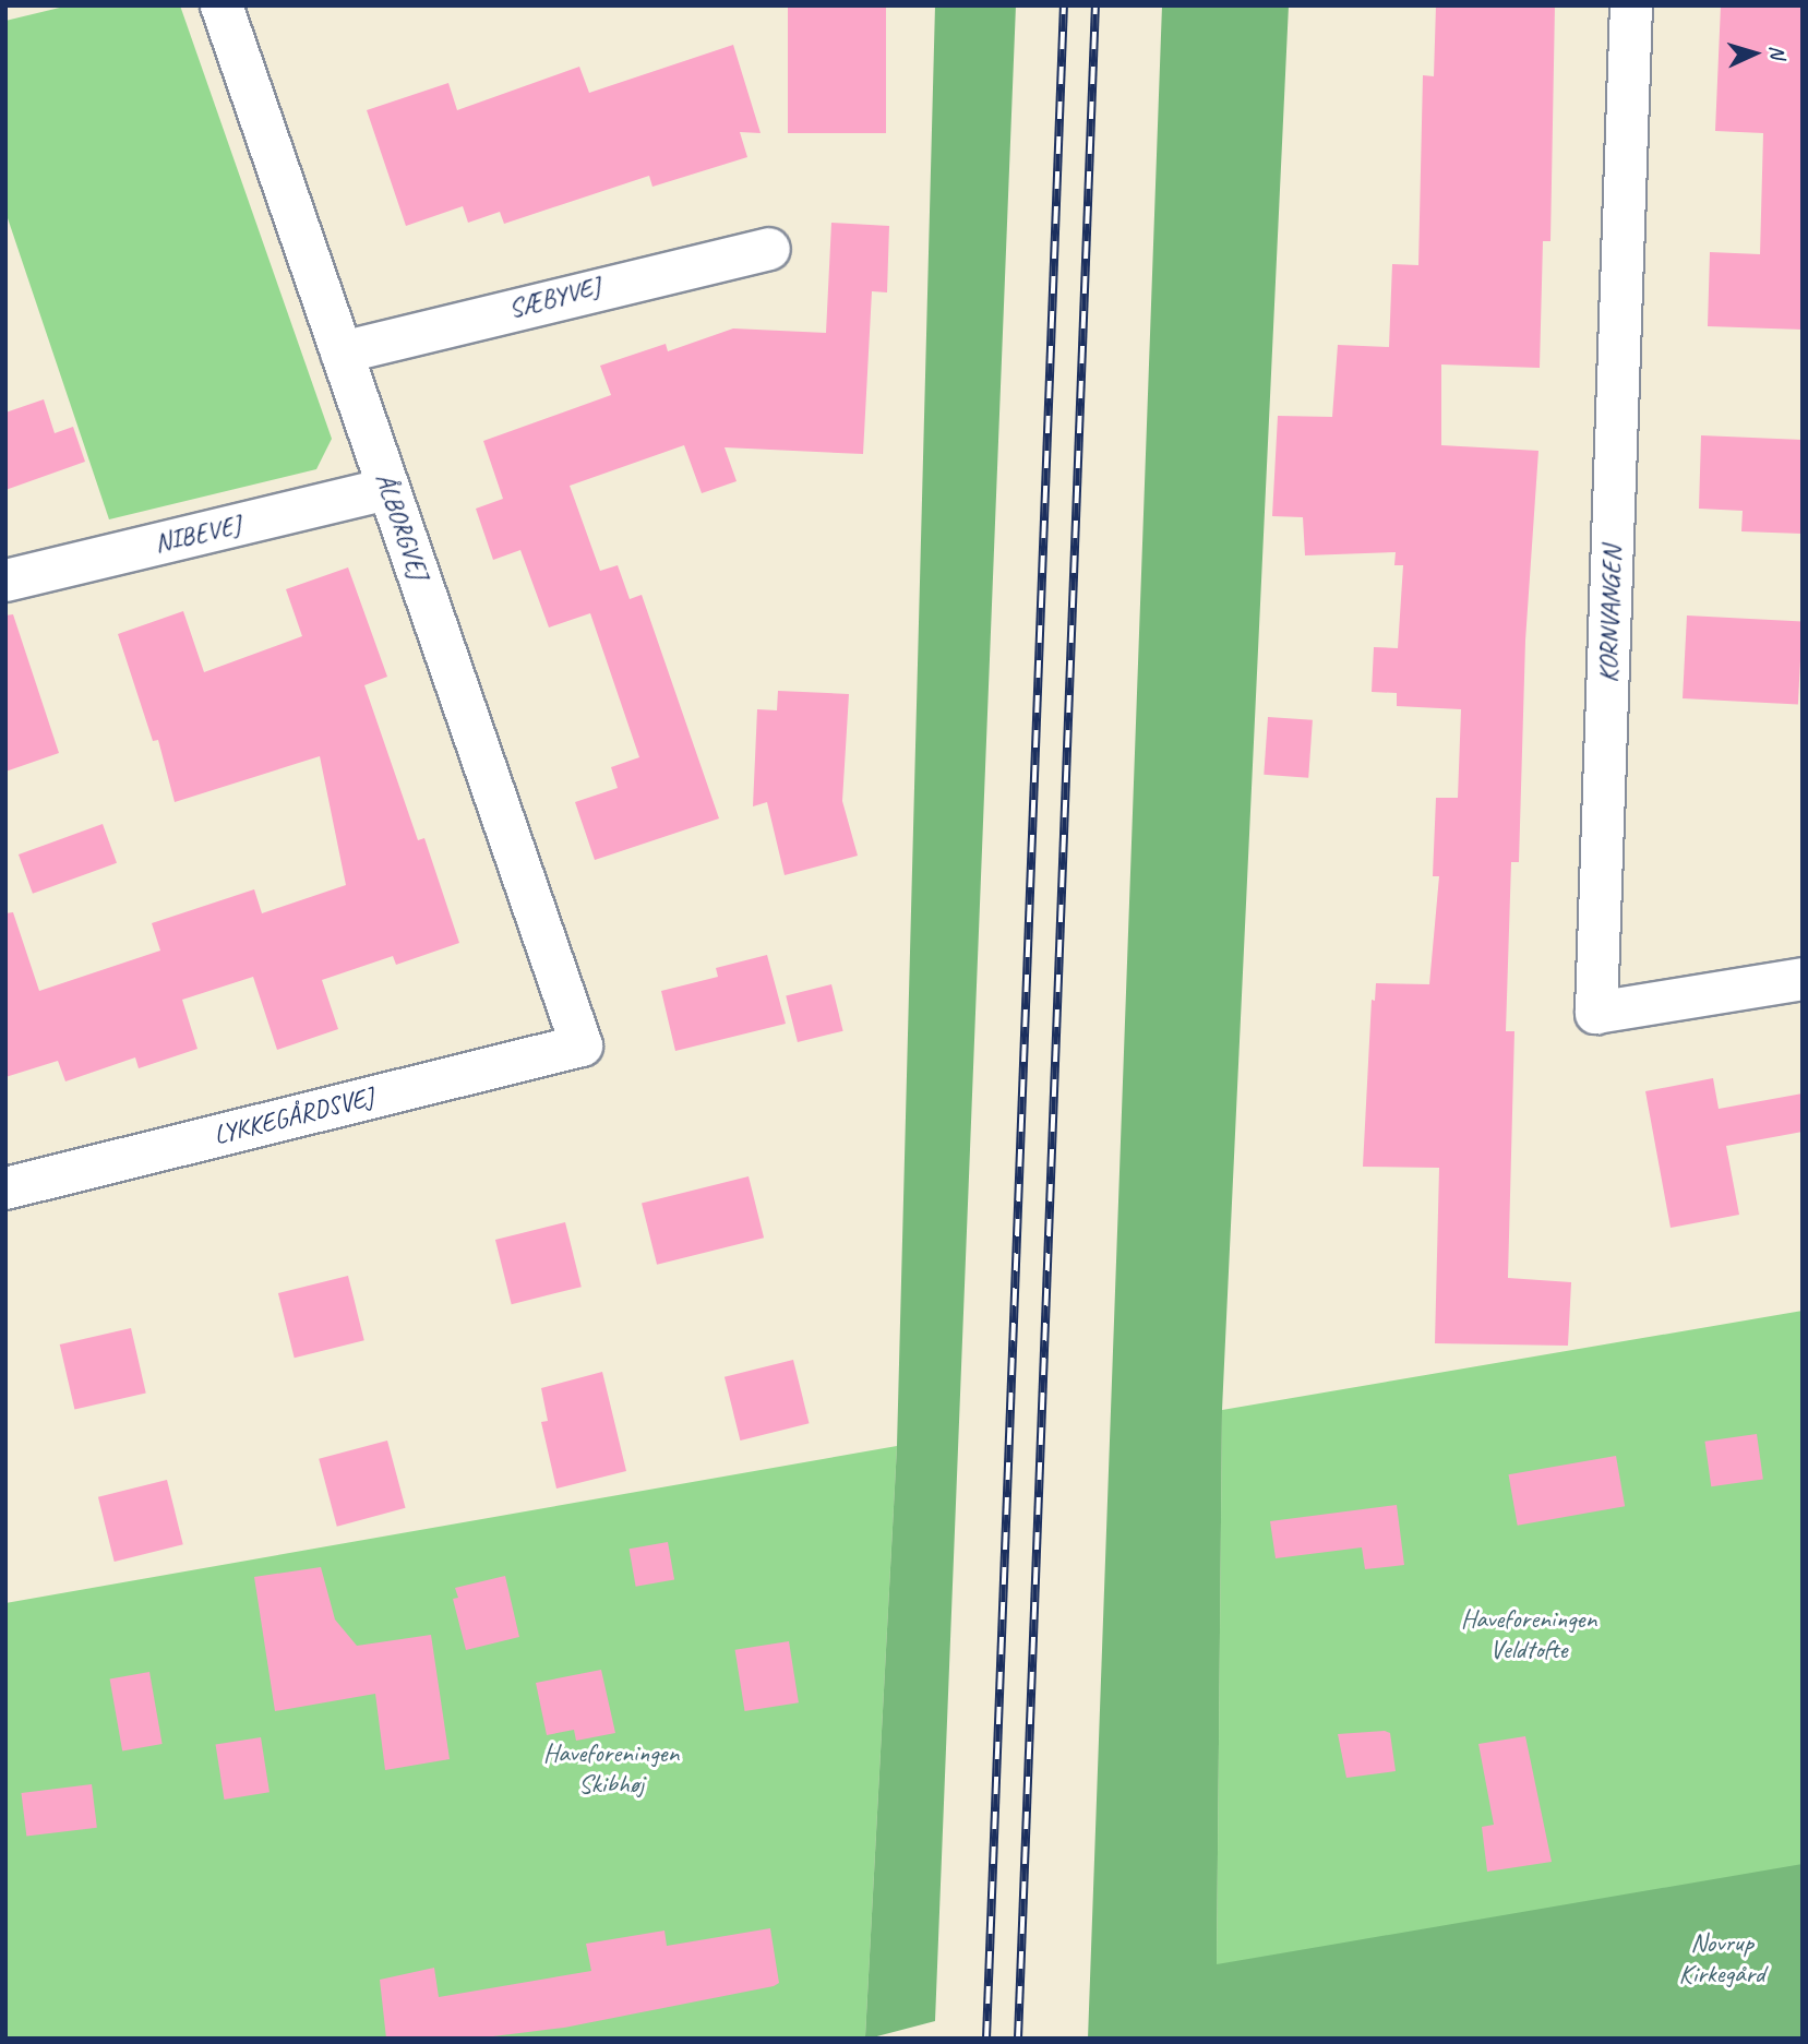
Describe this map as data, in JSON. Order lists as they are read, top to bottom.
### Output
{
  "streets": {
    "street": [
      "SÆBYVEJ",
      "ÅLBORGVEJ",
      "NIBEVEJ",
      "KORNVANGEN",
      "LYKKEGÅRDSVEJ"
    ]
  },
  "crossings": [
    ["SÆBYVEJ", "ÅLBORGVEJ"],
    ["ÅLBORGVEJ", "NIBEVEJ"],
    ["ÅLBORGVEJ", "LYKKEGÅRDSVEJ"]
  ],
  "parks": ["Haveforeningen Veldtofte", "Haveforeningen Skibhøj", "Novrup Kirkegård"],
  "north": "right"
}
